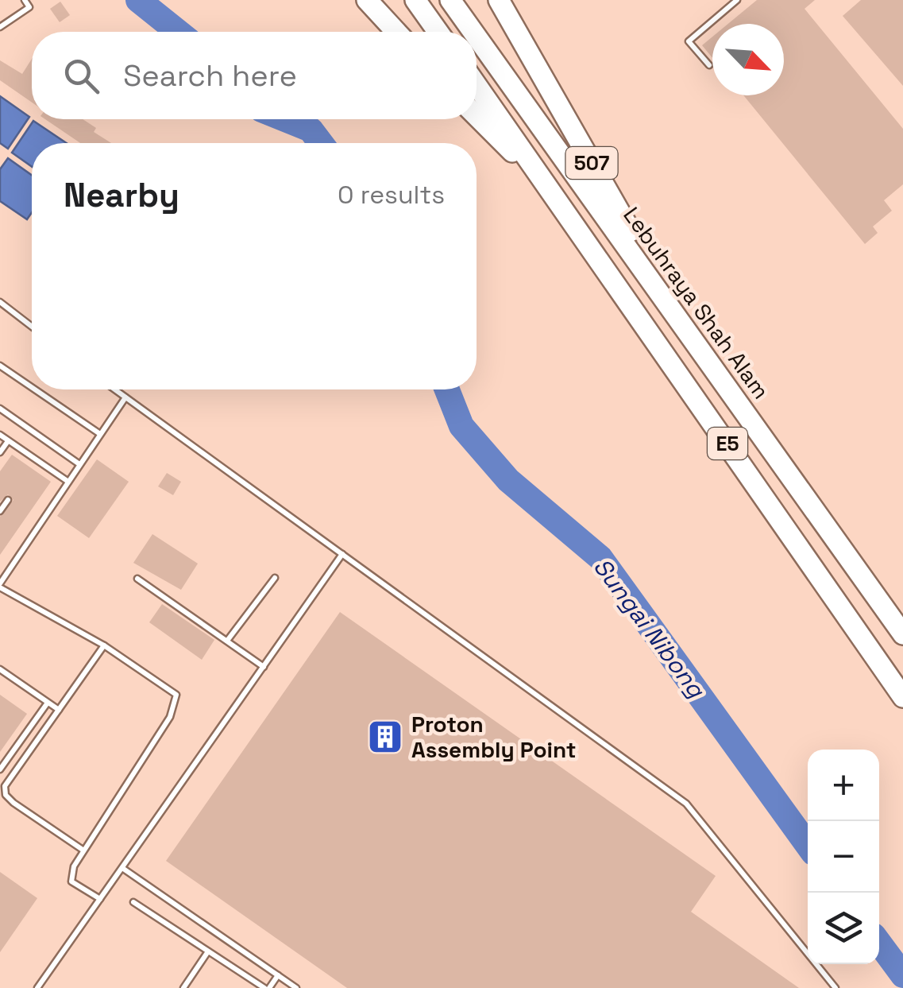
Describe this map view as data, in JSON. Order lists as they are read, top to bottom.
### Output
{
  "streets": {
    "highway": ["507", "Lebuhraya Shah Alam", "E5"]
  },
  "crossings": [
    ["507", "Lebuhraya Shah Alam"],
    ["507", "E5"]
  ],
  "water": ["Sungai Nibong"],
  "places": {
    "building": ["Proton Assembly Point"]
  },
  "north": "bottom right",
  "page": {
    "search": "Search here",
    "heading": ["Nearby", "0 results"],
    "map_buttons": ["+", "−"]
  }
}
